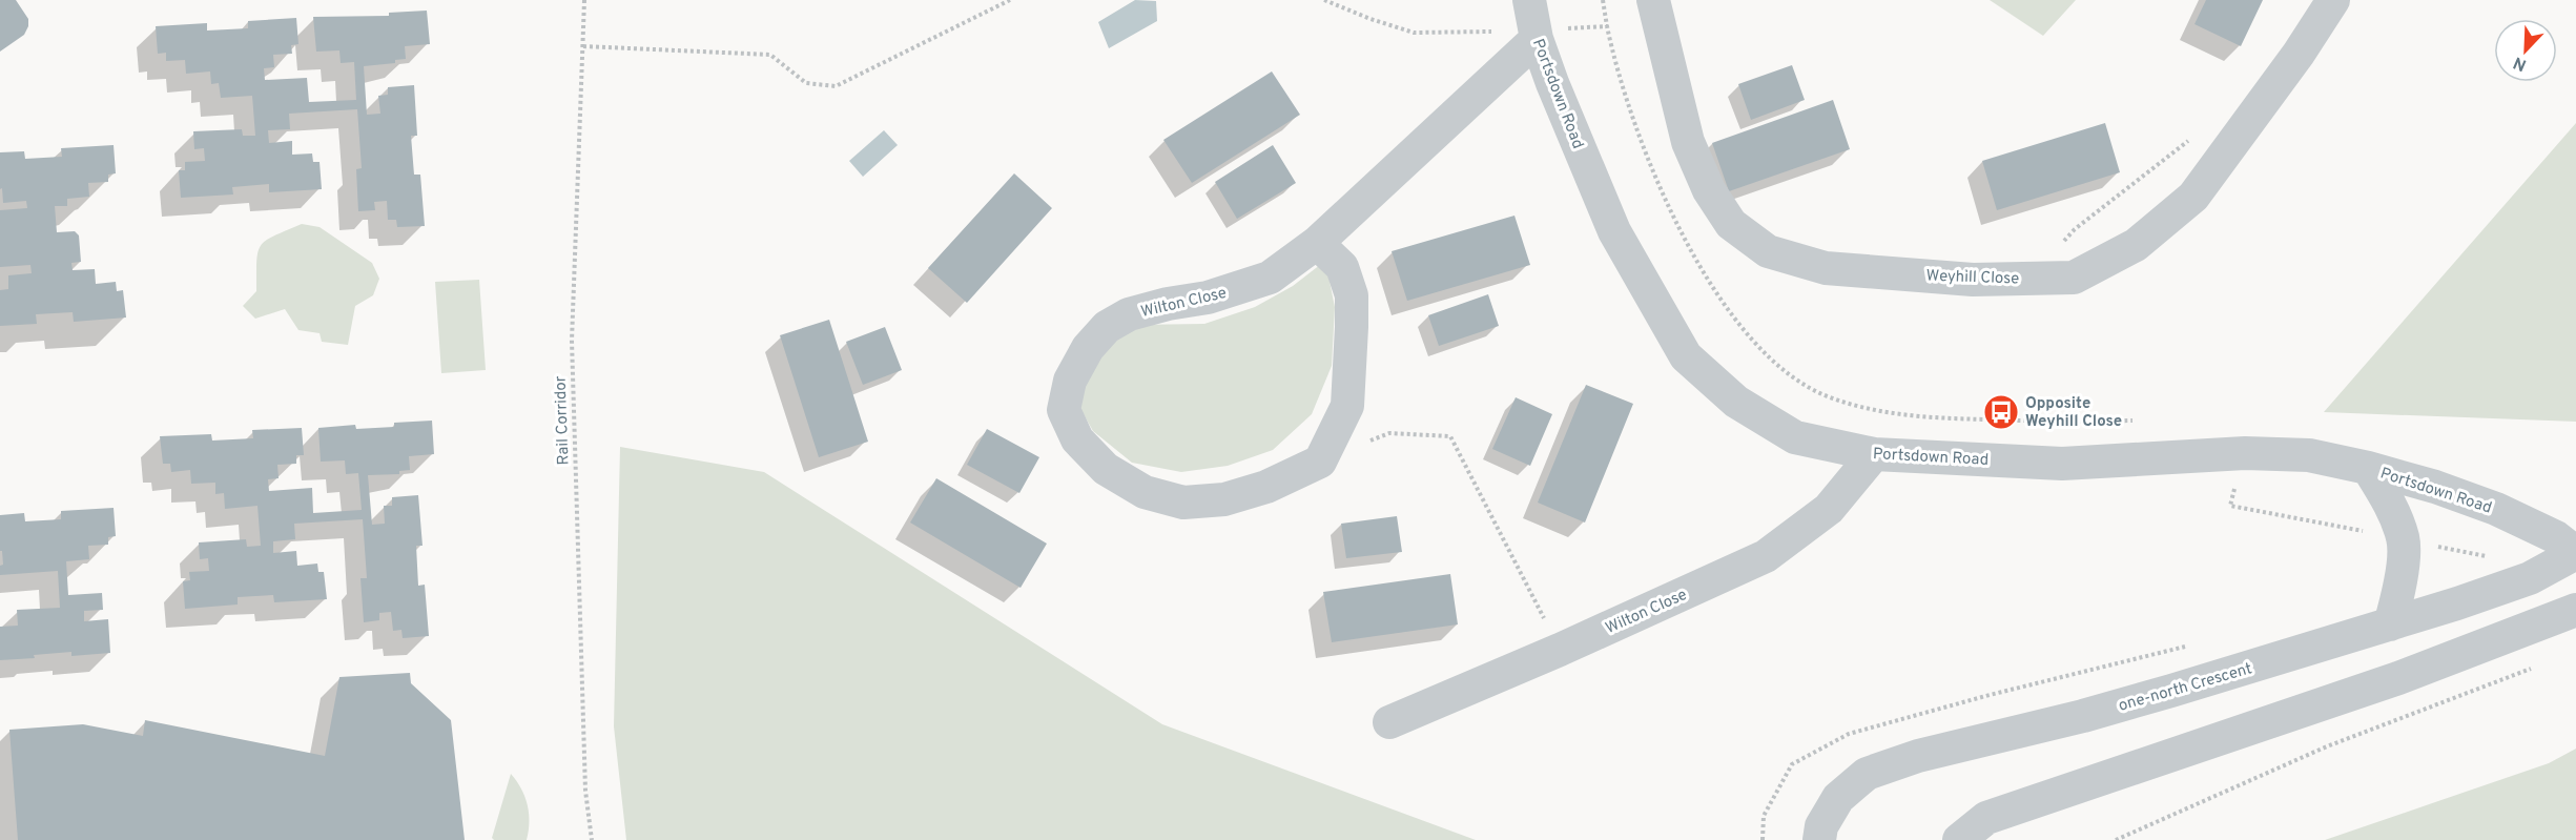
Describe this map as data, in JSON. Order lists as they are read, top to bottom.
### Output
{
  "streets": {
    "street": [
      "Portsdown Road",
      "Weyhill Close",
      "Wilton Close",
      "one-north Crescent"
    ],
    "path": ["Rail Corridor"]
  },
  "crossings": [
    ["Portsdown Road", "Wilton Close"],
    ["Portsdown Road", "one-north Crescent"]
  ],
  "places": {
    "bus stop": ["Opposite Weyhill Close"]
  },
  "north": "bottom left"
}
